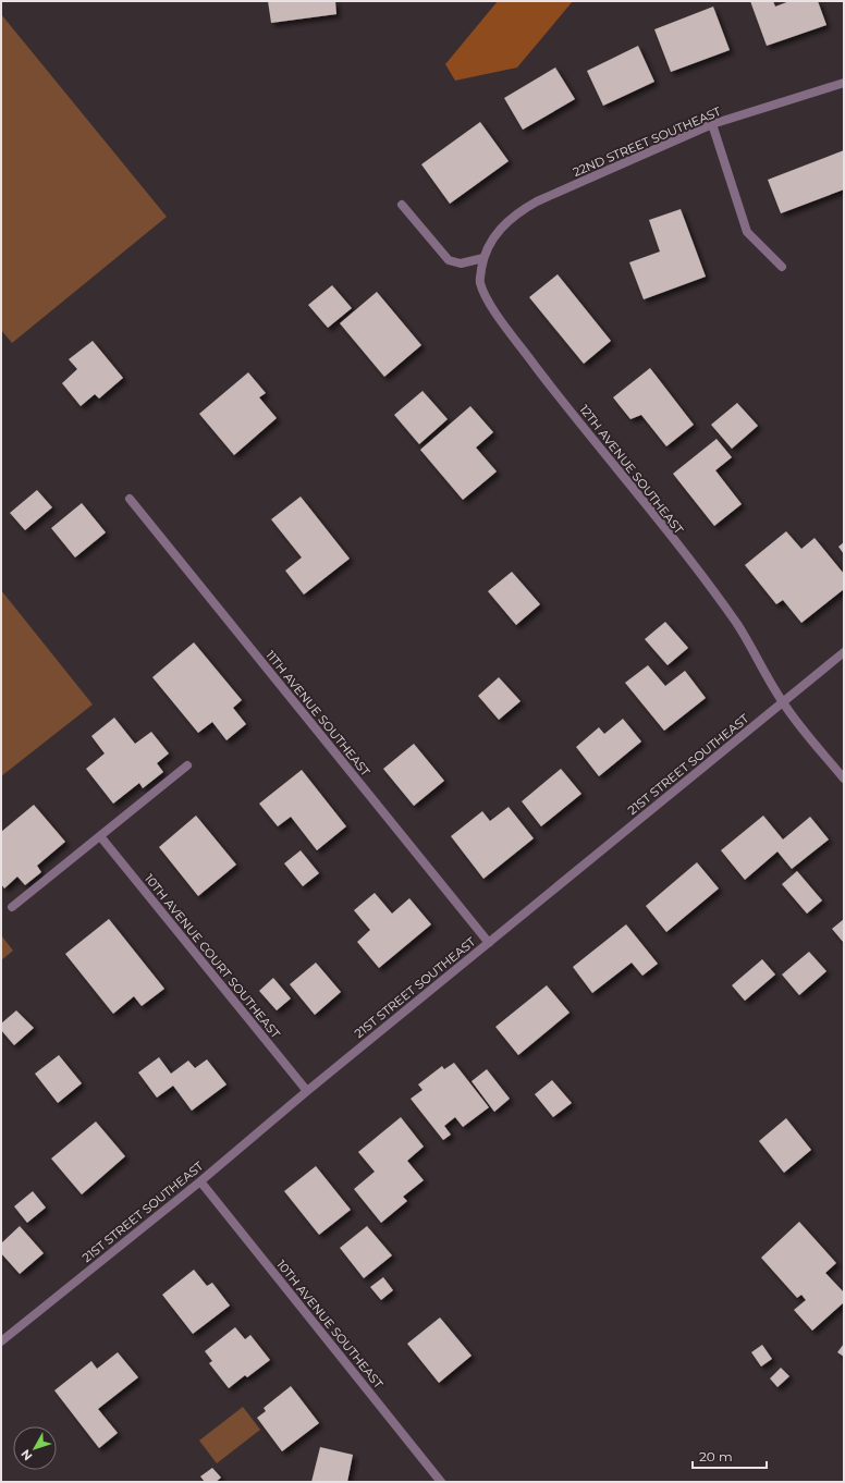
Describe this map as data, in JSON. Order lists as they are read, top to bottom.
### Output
{
  "streets": {
    "street": [
      "22ND STREET SOUTHEAST",
      "12TH AVENUE SOUTHEAST",
      "11TH AVENUE SOUTHEAST",
      "21ST STREET SOUTHEAST",
      "10TH AVENUE COURT SOUTHEAST",
      "10TH AVENUE SOUTHEAST"
    ]
  },
  "crossings": [
    ["22ND STREET SOUTHEAST", "12TH AVENUE SOUTHEAST"],
    ["12TH AVENUE SOUTHEAST", "21ST STREET SOUTHEAST"],
    ["11TH AVENUE SOUTHEAST", "21ST STREET SOUTHEAST"],
    ["21ST STREET SOUTHEAST", "10TH AVENUE COURT SOUTHEAST"],
    ["21ST STREET SOUTHEAST", "10TH AVENUE SOUTHEAST"]
  ],
  "scale_bar": "20 m",
  "north": "bottom left"
}
